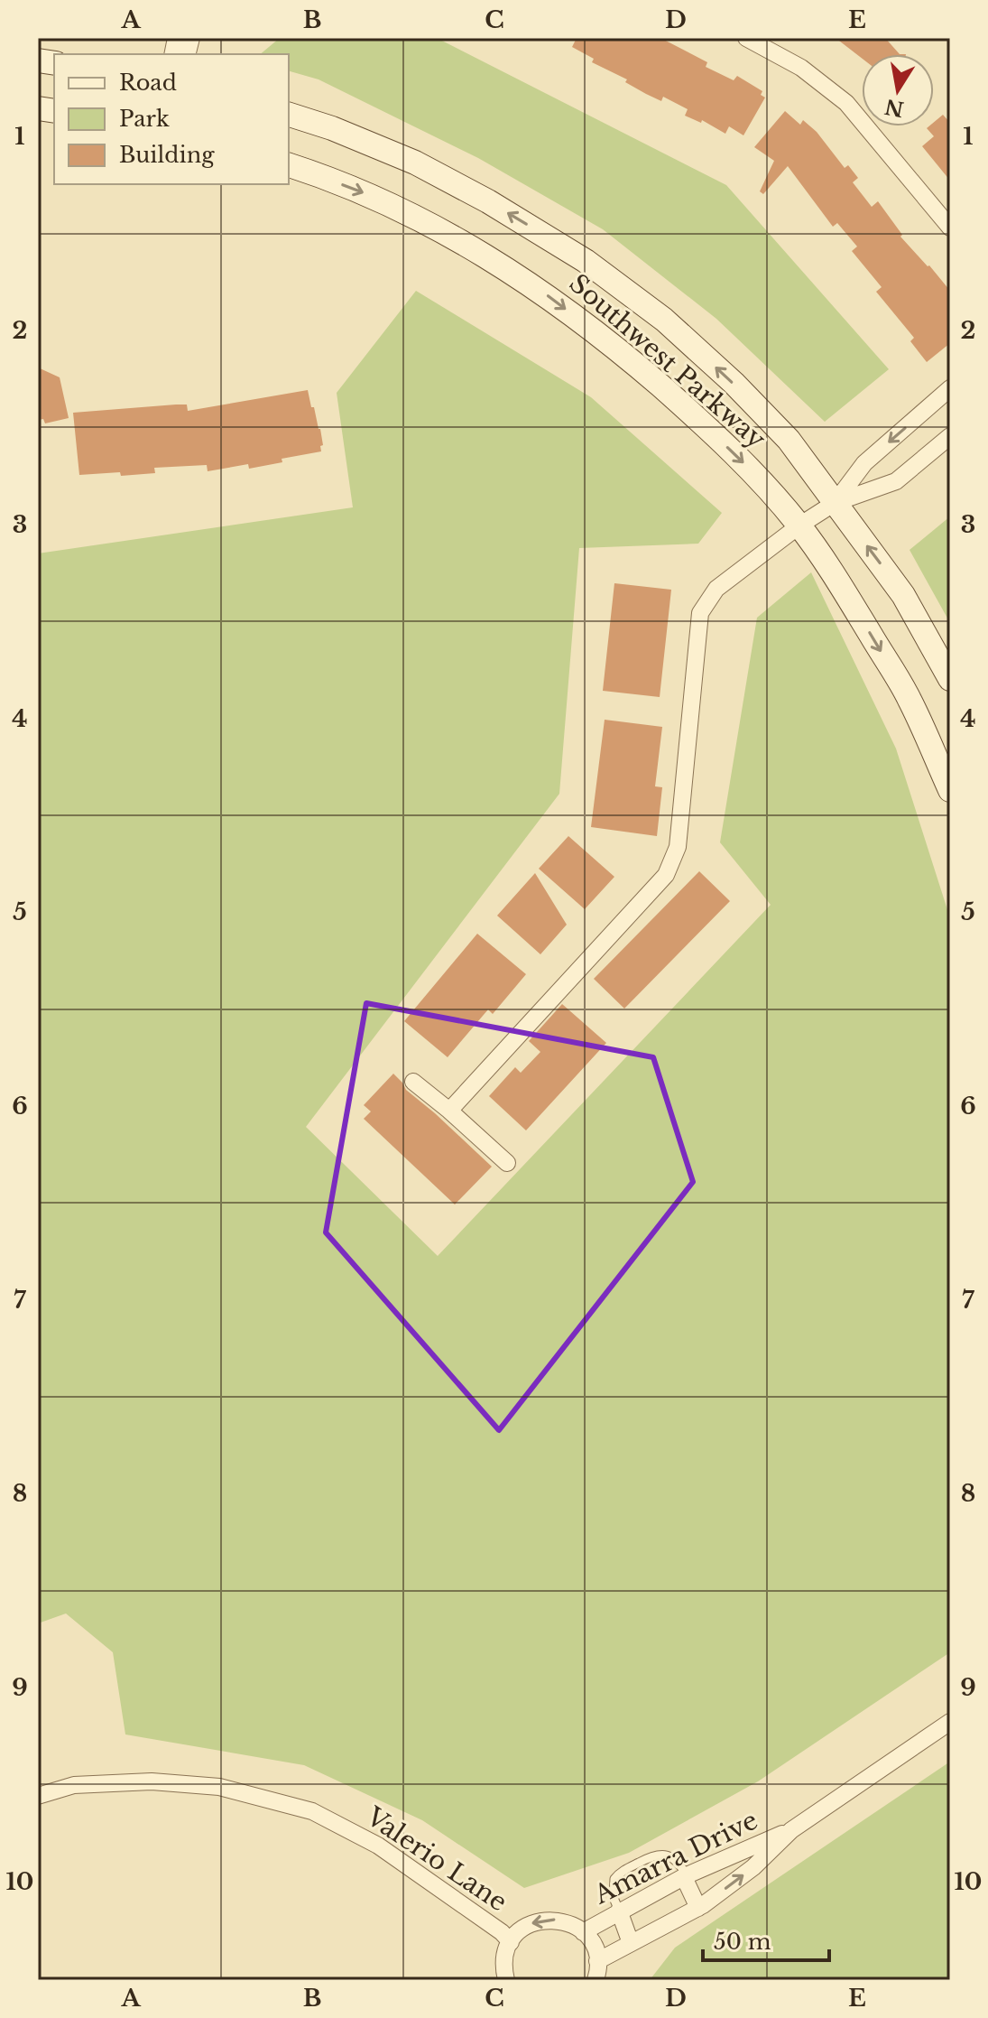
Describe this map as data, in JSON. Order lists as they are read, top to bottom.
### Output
{
  "streets": {
    "main road": ["Southwest Parkway"],
    "street": ["Amarra Drive", "Valerio Lane"]
  },
  "legend": ["Road", "Park", "Building"],
  "scale_bar": "50 m",
  "north": "bottom",
  "grid": {
    "columns": [
      "A",
      "B",
      "C",
      "D",
      "E"
    ],
    "rows": [
      "1",
      "2",
      "3",
      "4",
      "5",
      "6",
      "7",
      "8",
      "9",
      "10"
    ]
  }
}
